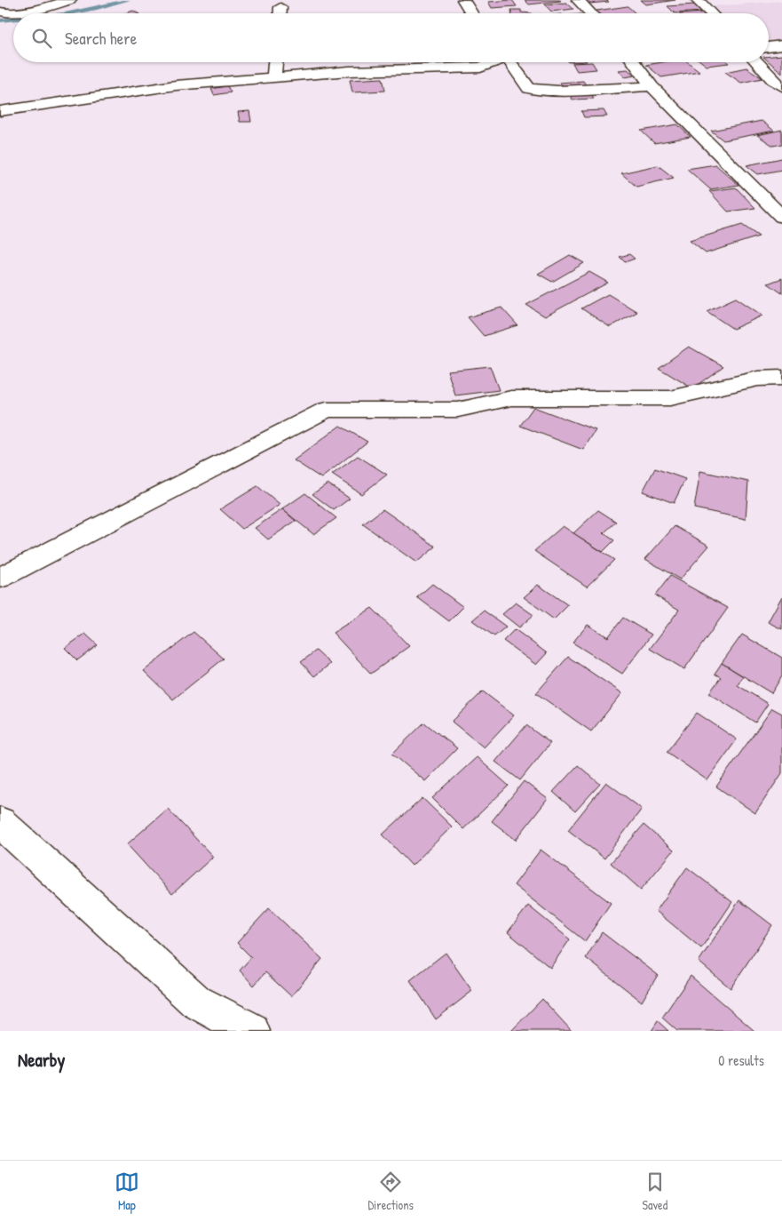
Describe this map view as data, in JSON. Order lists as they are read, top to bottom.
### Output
{
  "page": {
    "search": "Search here",
    "heading": ["Nearby", "0 results"],
    "nav": ["Map", "Directions", "Saved"]
  }
}
